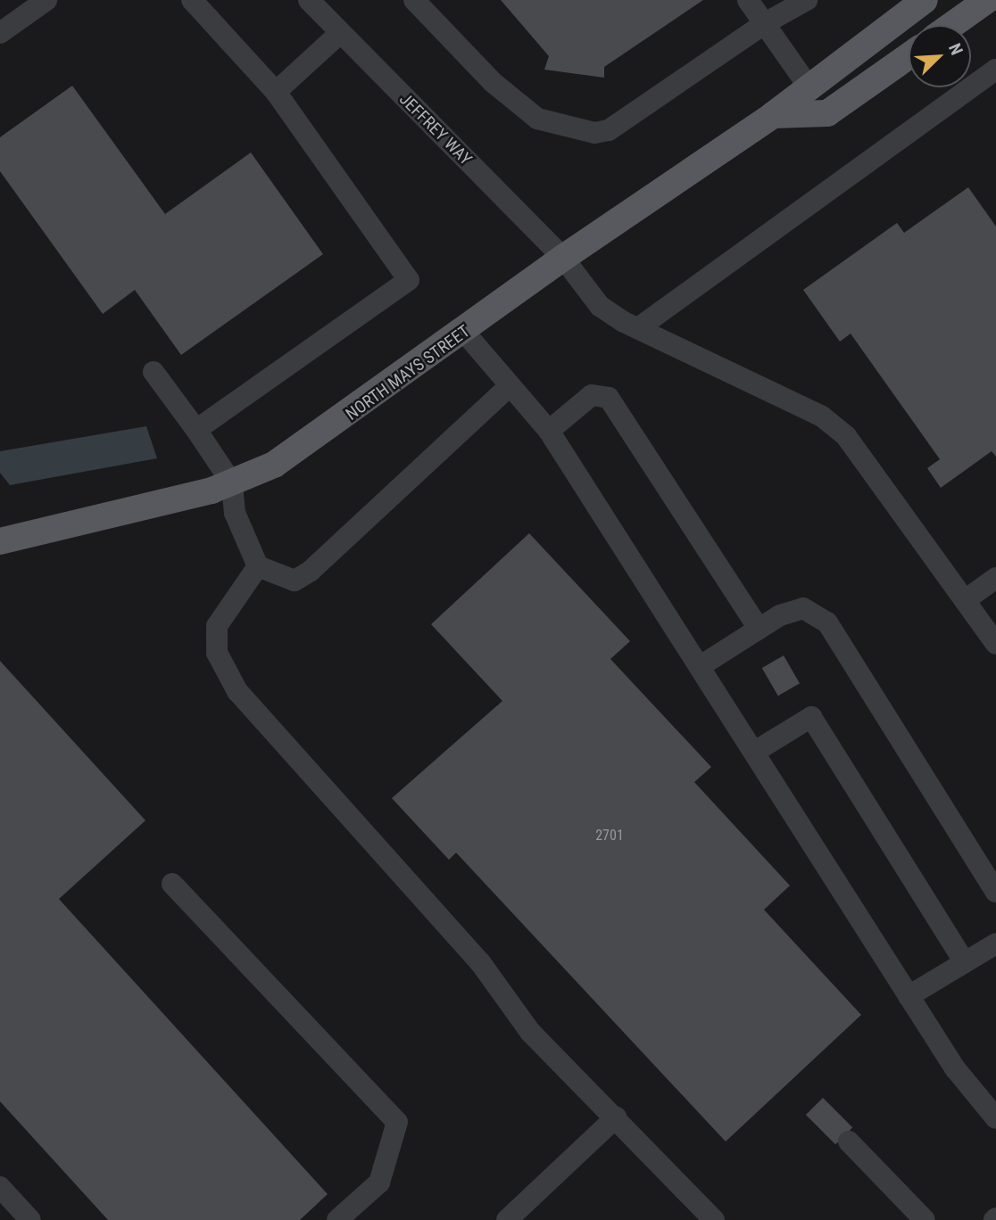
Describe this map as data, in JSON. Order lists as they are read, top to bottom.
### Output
{
  "streets": {
    "main road": ["NORTH MAYS STREET"],
    "street": ["JEFFREY WAY"]
  },
  "crossings": [
    ["JEFFREY WAY", "NORTH MAYS STREET"]
  ],
  "house_numbers": ["2701"],
  "north": "top right"
}
